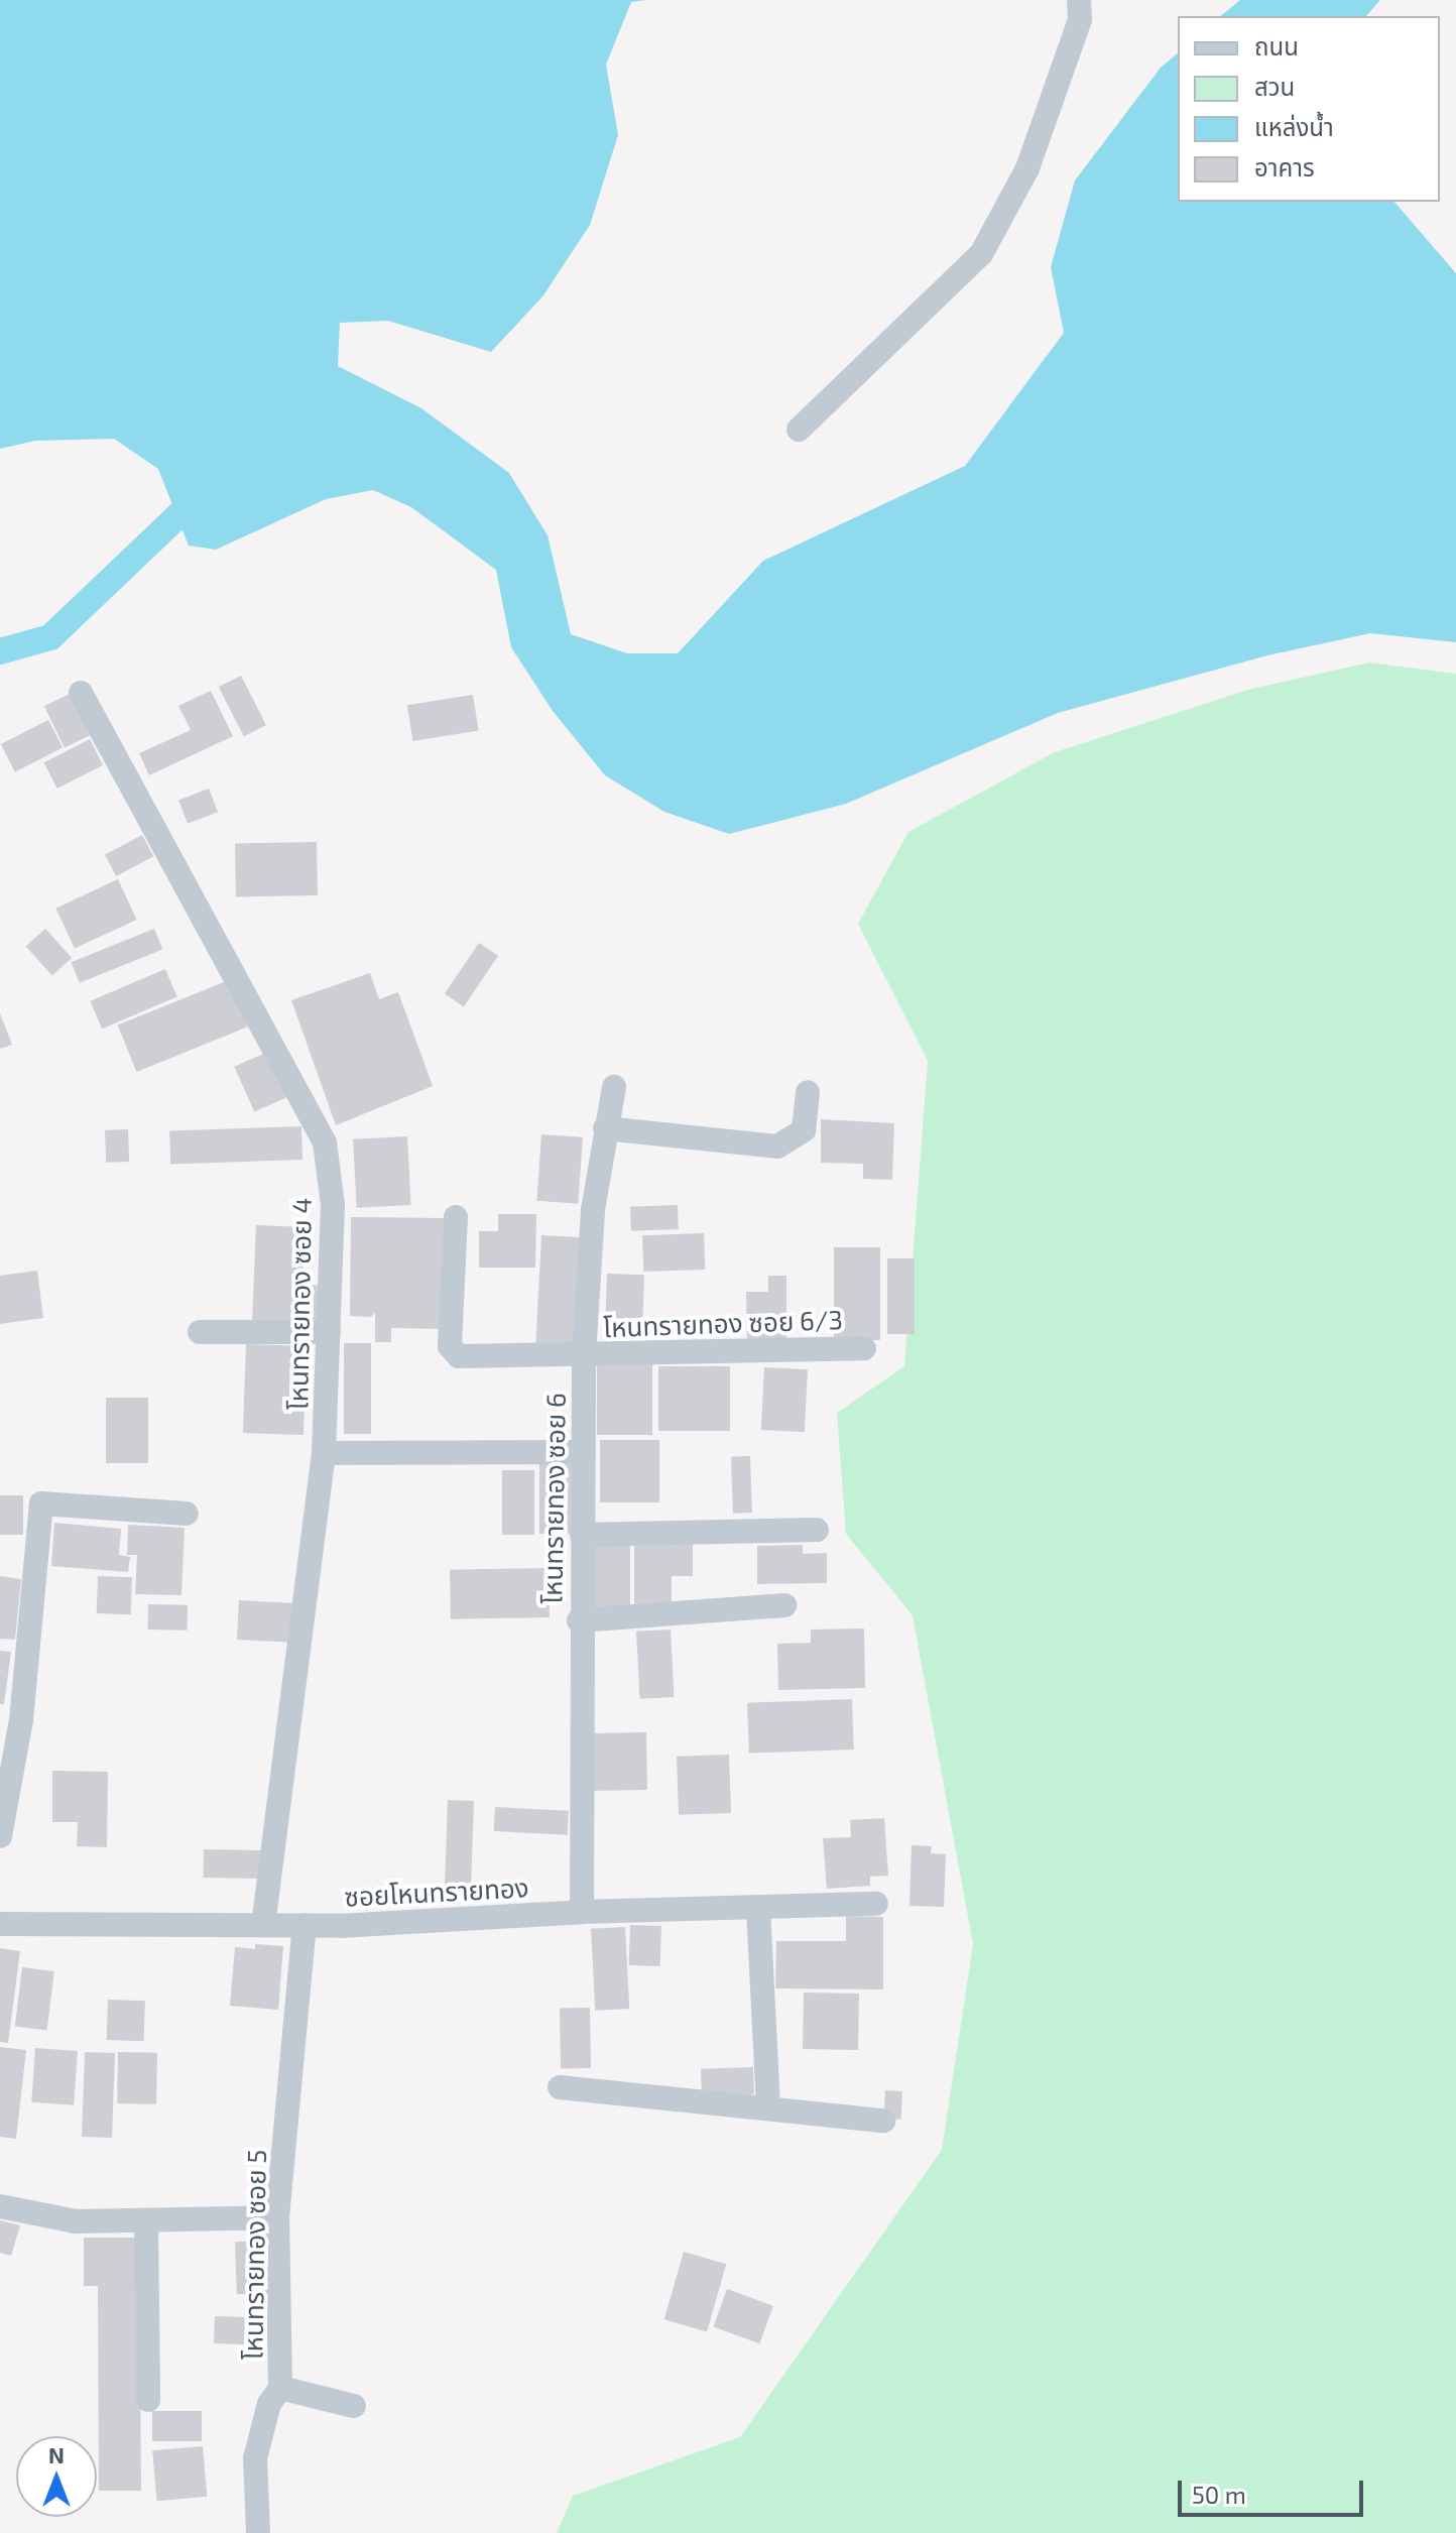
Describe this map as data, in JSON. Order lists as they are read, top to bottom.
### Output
{
  "streets": {
    "street": [
      "โหนทรายทอง ซอย 4",
      "โหนทรายทอง ซอย 6/3",
      "โหนทรายทอง ซอย 6",
      "ซอยโหนทรายทอง",
      "โหนทรายทอง ซอย 5"
    ]
  },
  "crossings": [
    ["โหนทรายทอง ซอย 4", "ซอยโหนทรายทอง"],
    ["โหนทรายทอง ซอย 6/3", "โหนทรายทอง ซอย 6"],
    ["โหนทรายทอง ซอย 6", "ซอยโหนทรายทอง"],
    ["ซอยโหนทรายทอง", "โหนทรายทอง ซอย 5"]
  ],
  "legend": [
    "ถนน",
    "สวน",
    "แหล่งน้ำ",
    "อาคาร"
  ],
  "scale_bar": "50 m",
  "north": "top"
}
